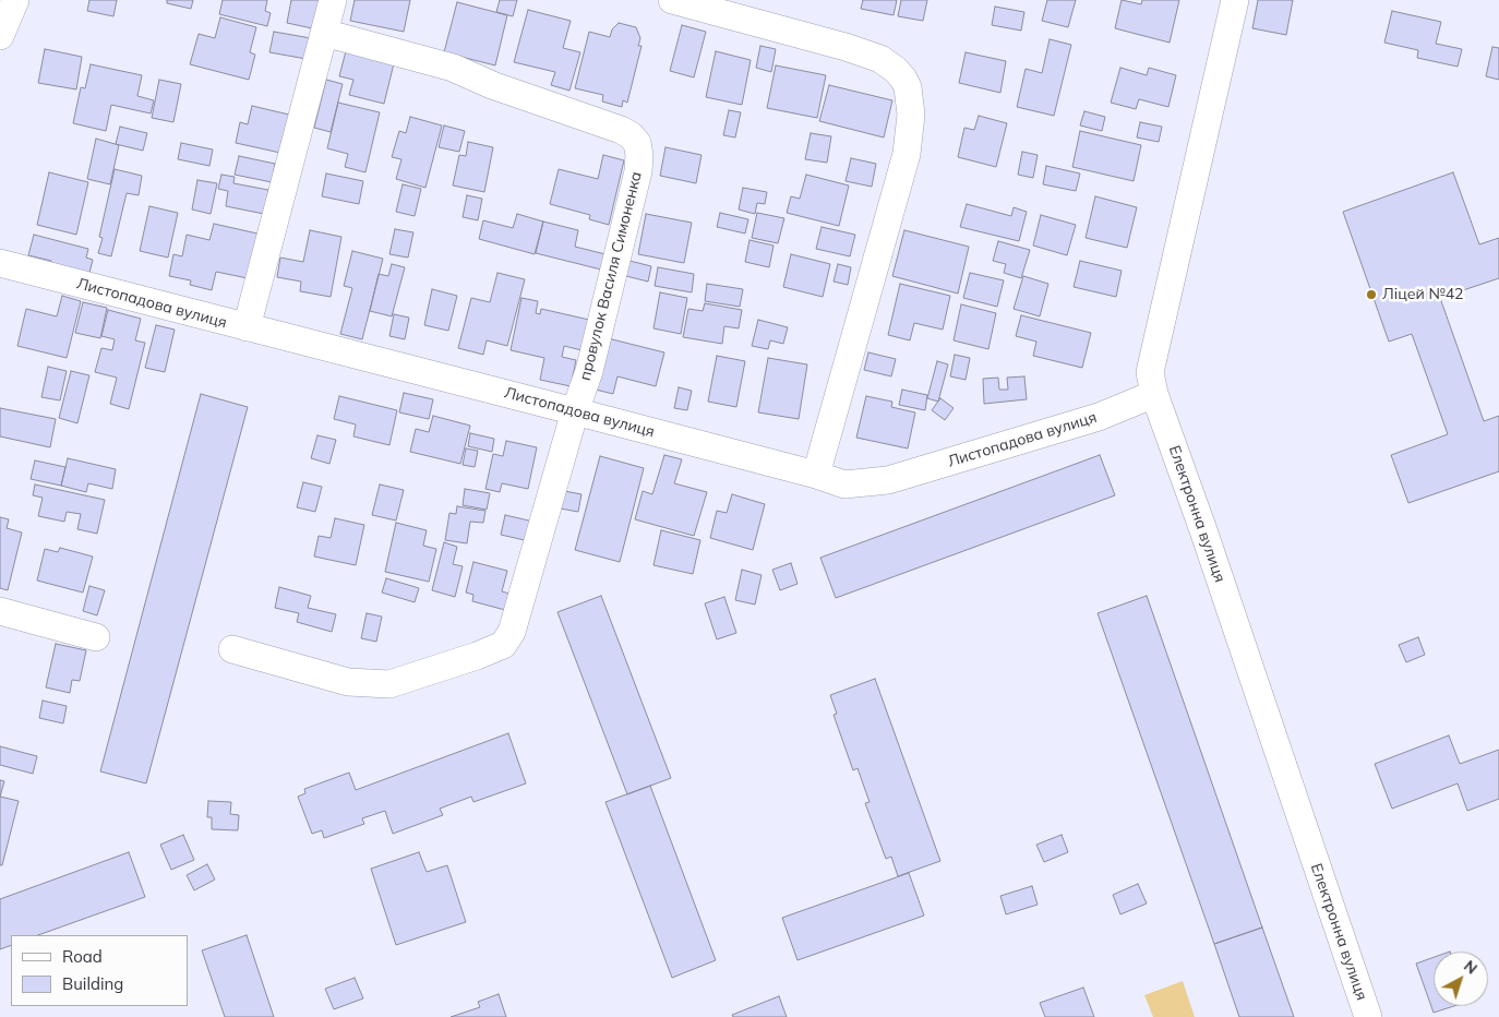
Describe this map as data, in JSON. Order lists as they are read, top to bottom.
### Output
{
  "streets": {
    "street": ["провулок Василя Симоненка", "Листопадова вулиця", "Електронна вулиця"]
  },
  "crossings": [
    ["провулок Василя Симоненка", "Листопадова вулиця"],
    ["Листопадова вулиця", "Електронна вулиця"]
  ],
  "places": ["Ліцей №42"],
  "legend": ["Road", "Building"],
  "north": "top right"
}
